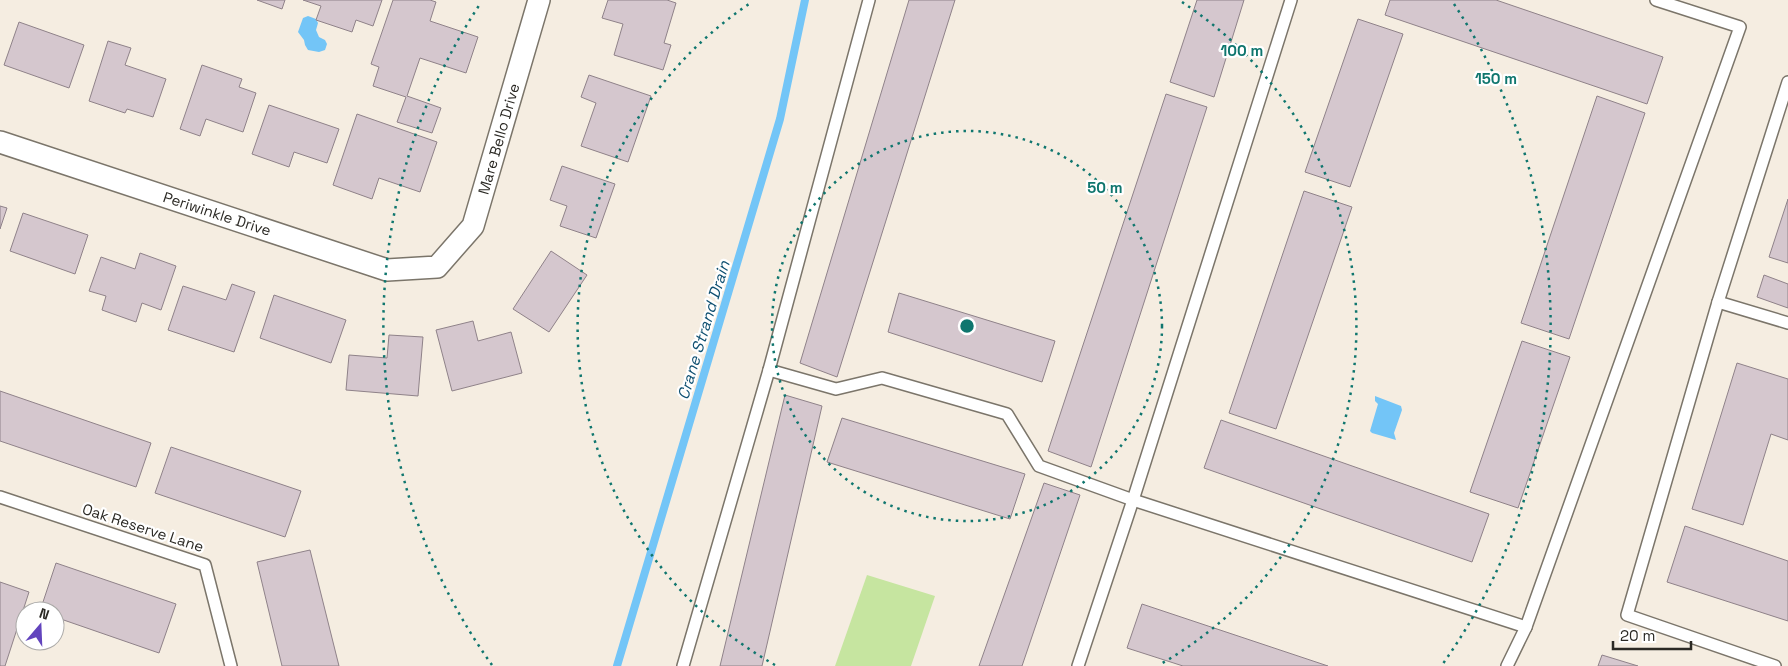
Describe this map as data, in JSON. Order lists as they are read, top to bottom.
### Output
{
  "streets": {
    "street": ["Mare Bello Drive", "Periwinkle Drive"],
    "lane": ["Oak Reserve Lane"]
  },
  "crossings": [
    ["Mare Bello Drive", "Periwinkle Drive"]
  ],
  "water": ["Crane Strand Drain"],
  "scale_bar": "20 m",
  "north": "top",
  "rings": ["100 m", "150 m", "50 m"]
}
